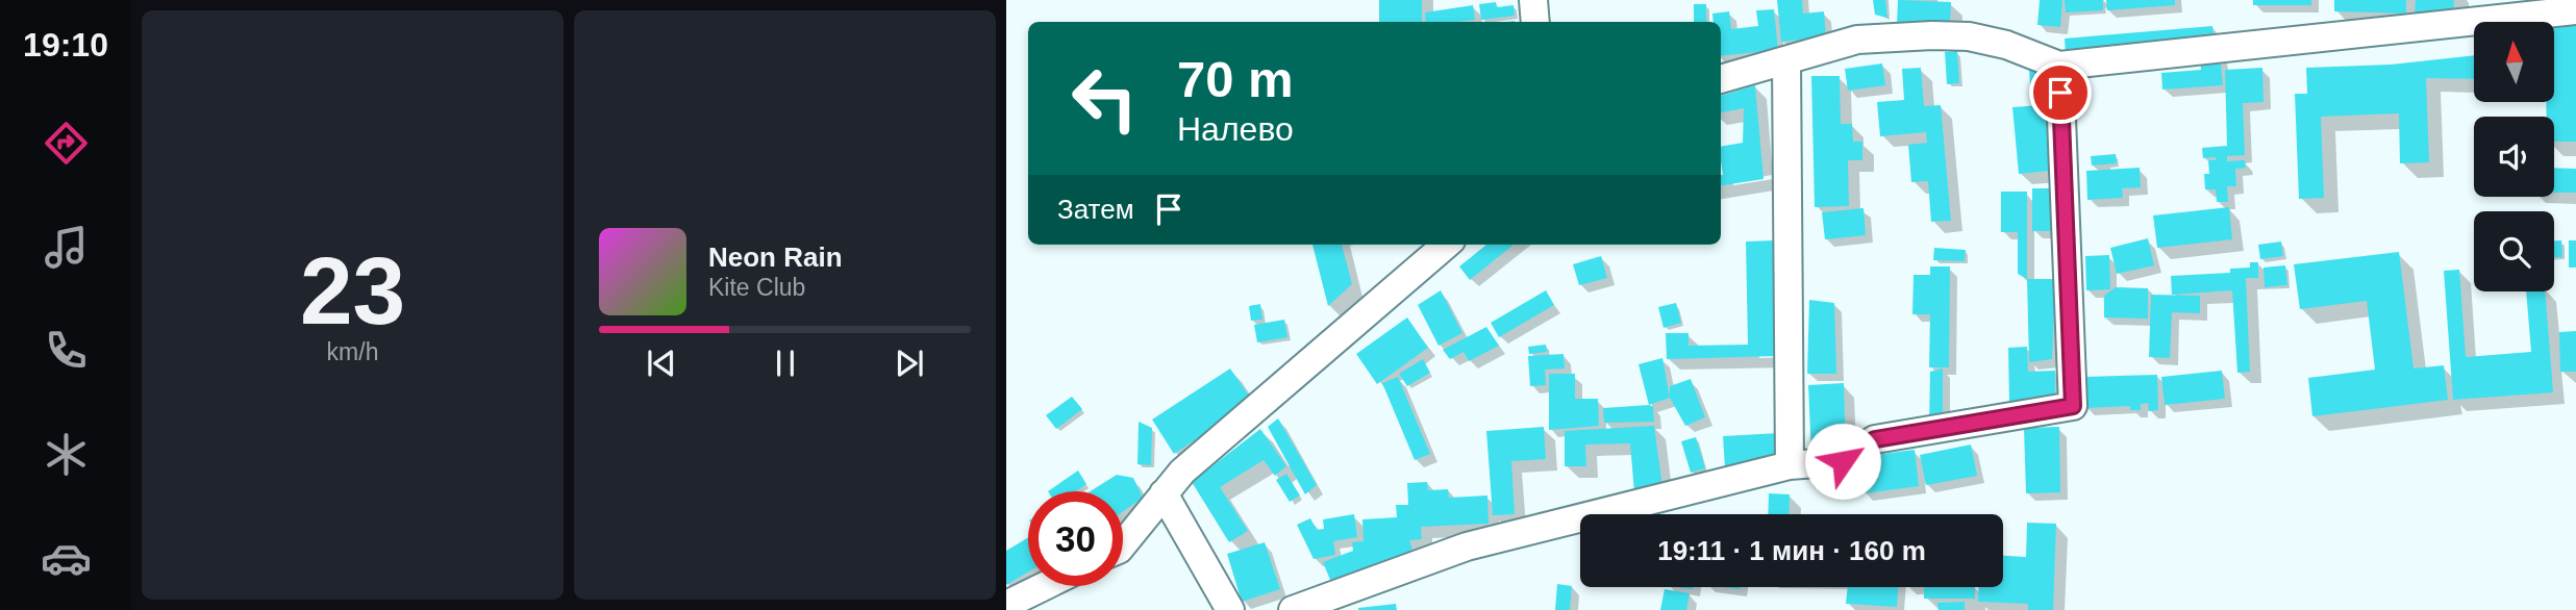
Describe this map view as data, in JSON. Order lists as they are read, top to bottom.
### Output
{
  "north": "top",
  "page": {
    "tabs": "19:10",
    "tile": ["23", "km/h"],
    "turn": ["70 m", "Налево"],
    "then": "Затем",
    "song": ["Neon Rain", "Kite Club"],
    "limit": "30",
    "trip": "19:11 · 1 мин · 160 m"
  }
}
